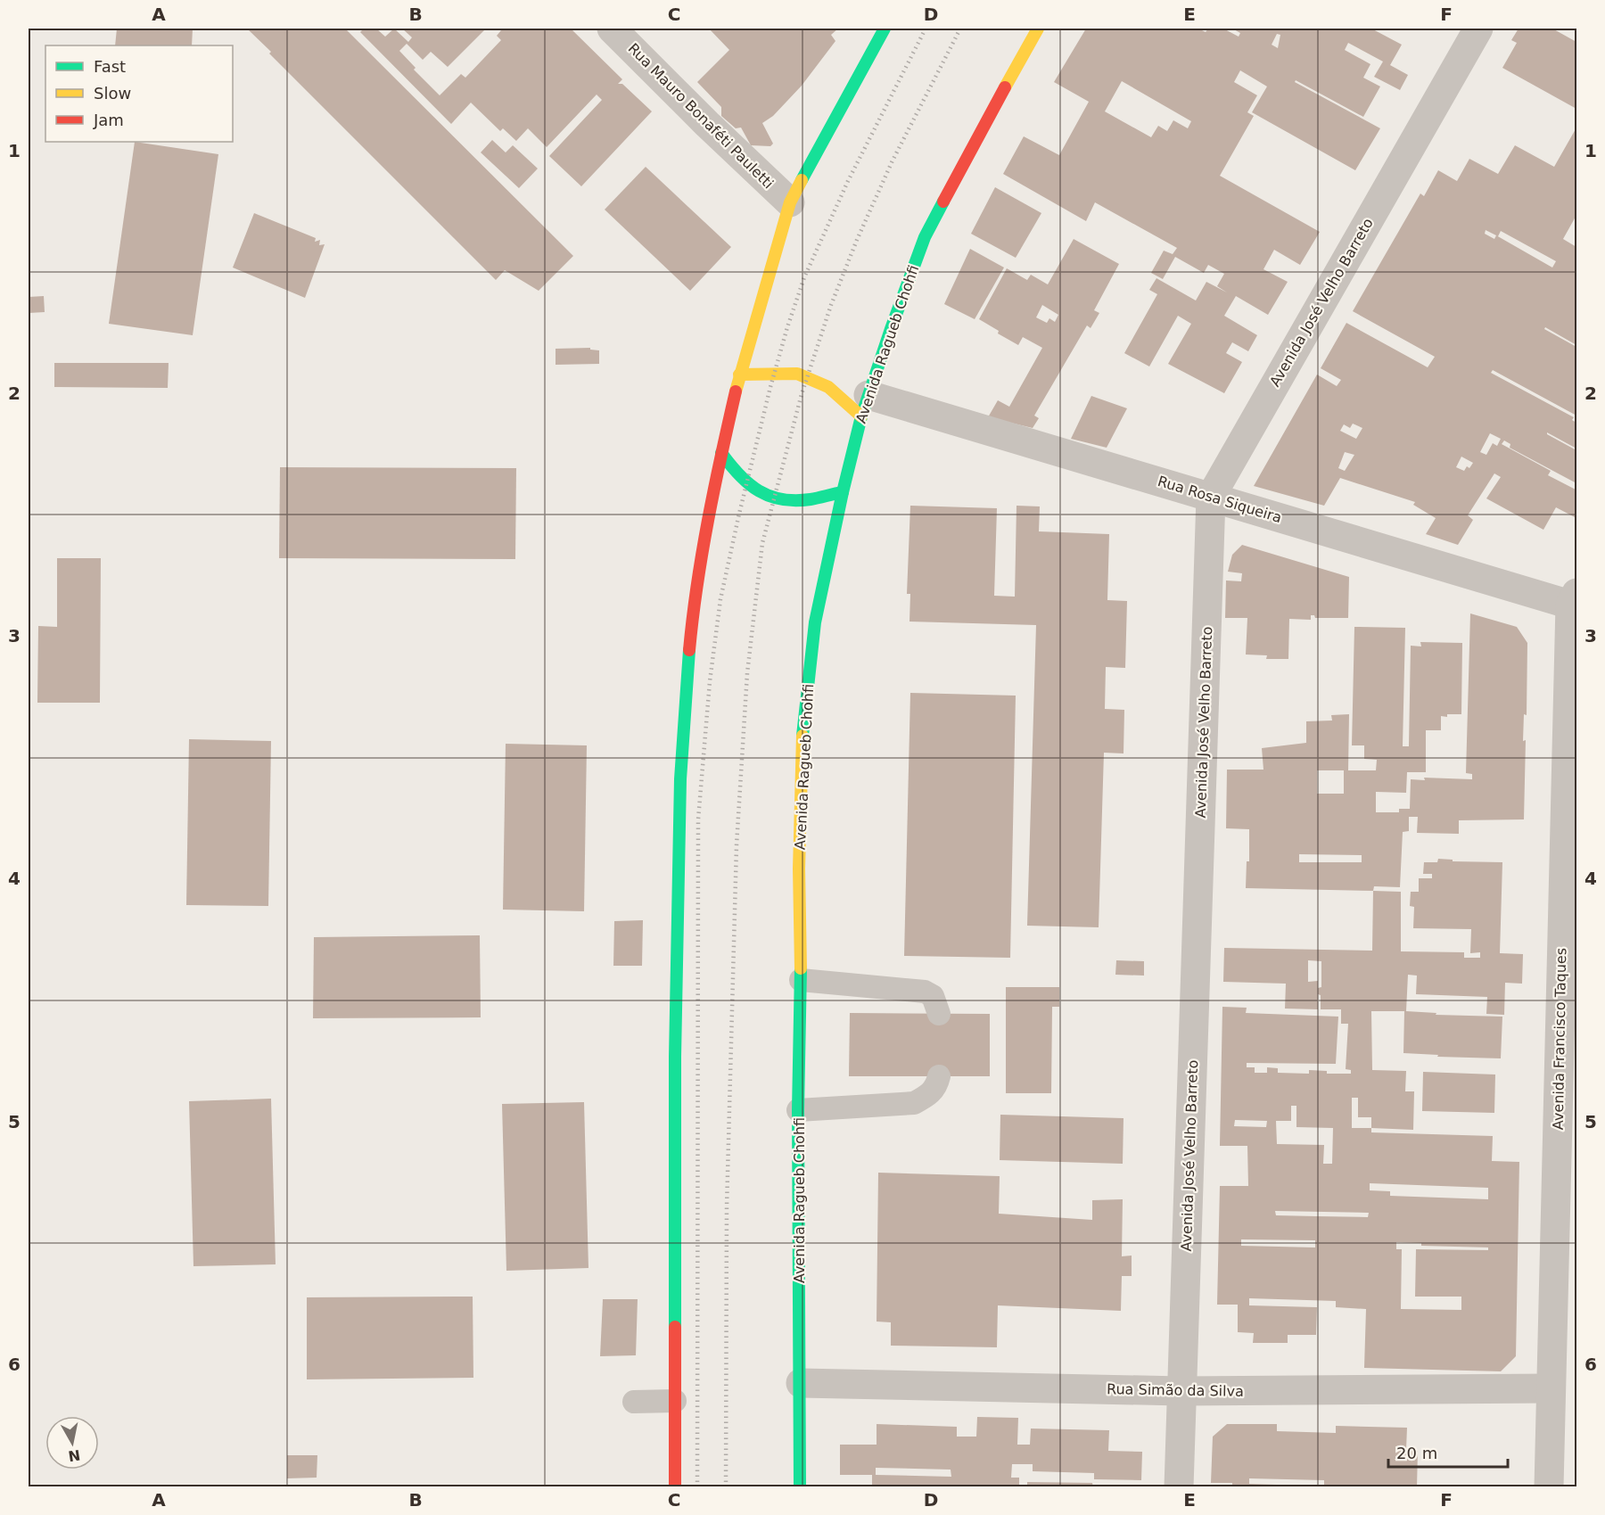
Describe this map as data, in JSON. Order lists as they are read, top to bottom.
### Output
{
  "streets": {
    "highway": ["Avenida Ragueb Chohfi"],
    "street": [
      "Rua Mauro Bonaféti Pauletti",
      "Avenida José Velho Barreto",
      "Rua Rosa Siqueira",
      "Avenida Francisco Taques",
      "Rua Simão da Silva"
    ]
  },
  "crossings": [
    ["Avenida José Velho Barreto", "Rua Rosa Siqueira"],
    ["Avenida José Velho Barreto", "Rua Simão da Silva"],
    ["Avenida Ragueb Chohfi", "Rua Rosa Siqueira"],
    ["Avenida Ragueb Chohfi", "Rua Simão da Silva"],
    ["Rua Rosa Siqueira", "Avenida Francisco Taques"],
    ["Avenida Francisco Taques", "Rua Simão da Silva"]
  ],
  "legend": ["Fast", "Slow", "Jam"],
  "scale_bar": "20 m",
  "north": "bottom",
  "grid": {
    "columns": [
      "A",
      "B",
      "C",
      "D",
      "E",
      "F"
    ],
    "rows": [
      "1",
      "2",
      "3",
      "4",
      "5",
      "6"
    ]
  }
}
